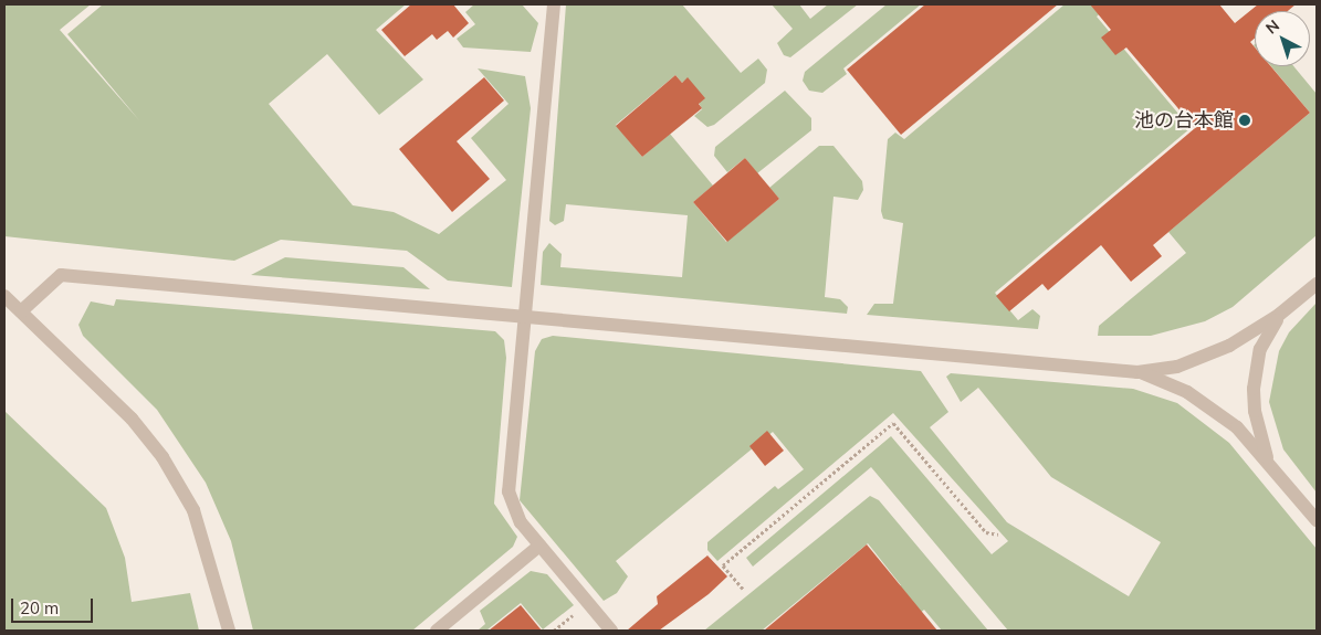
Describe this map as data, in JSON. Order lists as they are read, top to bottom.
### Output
{
  "places": ["池の台本館"],
  "scale_bar": "20 m",
  "north": "top left"
}
